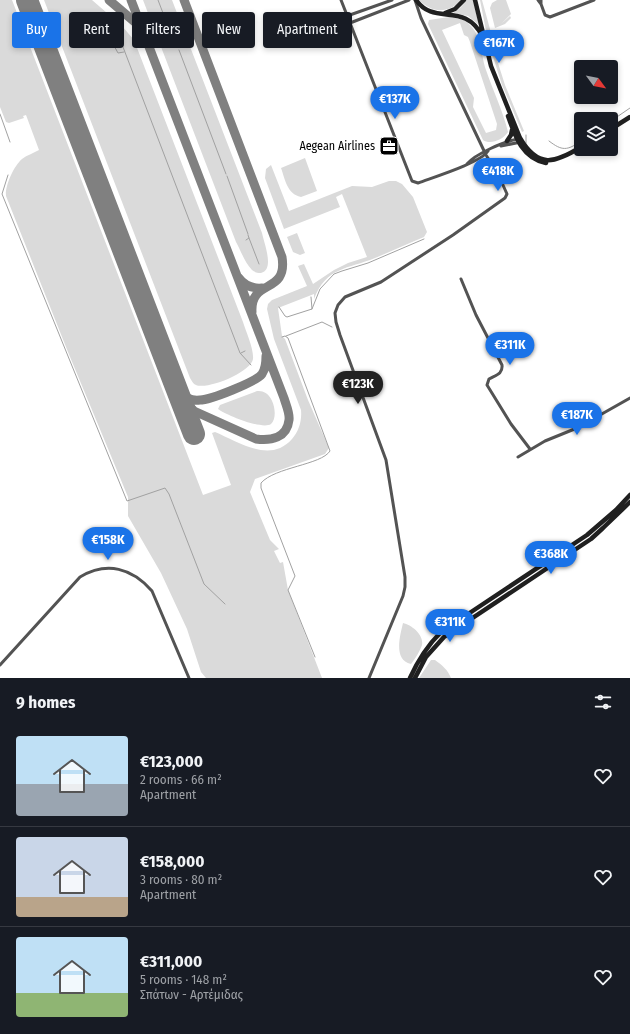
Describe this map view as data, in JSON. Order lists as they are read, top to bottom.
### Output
{
  "places": {
    "office": ["Aegean Airlines"]
  },
  "north": "bottom right",
  "page": {
    "chip": [
      "Buy",
      "Rent",
      "Filters",
      "New",
      "Apartment"
    ],
    "price": [
      "€167K",
      "€137K",
      "€418K",
      "€311K",
      "€123K",
      "€187K",
      "€158K",
      "€368K",
      "€311K"
    ],
    "heading": "9 homes",
    "list": [
      {
        "name": "€123,000",
        "note": "2 rooms · 66 m² · Apartment"
      },
      {
        "name": "€158,000",
        "note": "3 rooms · 80 m² · Apartment"
      },
      {
        "name": "€311,000",
        "note": "5 rooms · 148 m² · Σπάτων - Αρτέμιδας"
      }
    ]
  }
}
